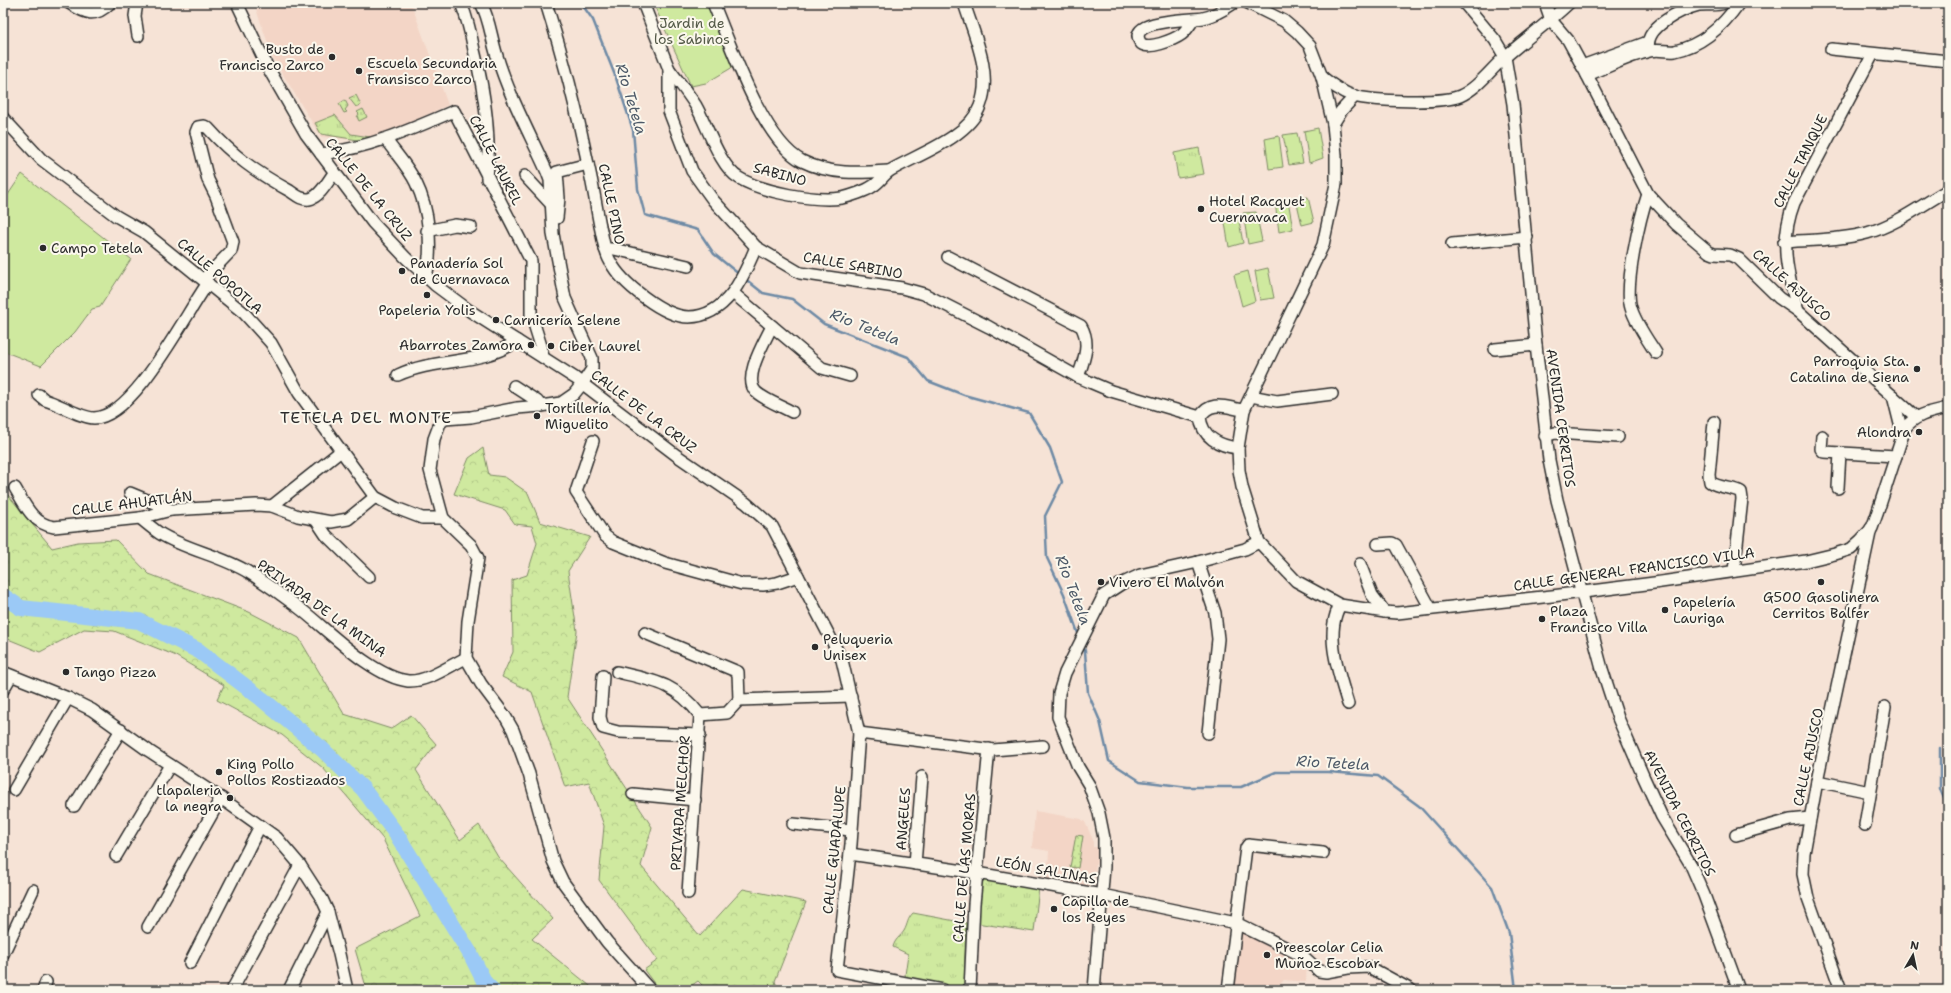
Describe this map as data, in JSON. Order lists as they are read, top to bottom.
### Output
{
  "streets": {
    "street": [
      "CALLE LAUREL",
      "CALLE TANQUE",
      "SABINO",
      "CALLE DE LA CRUZ",
      "CALLE PINO",
      "CALLE SABINO",
      "CALLE POPOTLA",
      "CALLE AJUSCO",
      "AVENIDA CERRITOS",
      "CALLE AHUATLÁN",
      "CALLE GENERAL FRANCISCO VILLA",
      "PRIVADA DE LA MINA",
      "PRIVADA MELCHOR",
      "ANGELES",
      "CALLE GUADALUPE",
      "CALLE DE LAS MORAS",
      "LEÓN SALINAS"
    ]
  },
  "crossings": [
    ["CALLE LAUREL", "CALLE DE LA CRUZ"],
    ["CALLE TANQUE", "CALLE AJUSCO"],
    ["SABINO", "CALLE SABINO"],
    ["CALLE DE LA CRUZ", "CALLE GUADALUPE"],
    ["CALLE PINO", "CALLE SABINO"],
    ["CALLE POPOTLA", "CALLE AHUATLÁN"],
    ["CALLE AJUSCO", "CALLE GENERAL FRANCISCO VILLA"],
    ["AVENIDA CERRITOS", "CALLE GENERAL FRANCISCO VILLA"],
    ["CALLE AHUATLÁN", "PRIVADA DE LA MINA"],
    ["ANGELES", "LEÓN SALINAS"],
    ["CALLE GUADALUPE", "LEÓN SALINAS"],
    ["CALLE DE LAS MORAS", "LEÓN SALINAS"]
  ],
  "districts": ["TETELA DEL MONTE"],
  "water": ["Rio Tetela"],
  "parks": ["Jardin de los Sabinos"],
  "places": [
    "Busto de Francisco Zarco",
    "Escuela Secundaria Fransisco Zarco",
    "Hotel Racquet Cuernavaca",
    "Campo Tetela",
    "Panadería Sol de Cuernavaca",
    "Papeleria Yolis",
    "Carnicería Selene",
    "Abarrotes Zamora",
    "Ciber Laurel",
    "Parroquia Sta. Catalina de Siena",
    "Tortillería Miguelito",
    "Alondra",
    "Vivero El Malvón",
    "G500 Gasolinera Cerritos Balfer",
    "Papelería Lauriga",
    "Plaza Francisco Villa",
    "Peluqueria Unisex",
    "Tango Pizza",
    "King Pollo Pollos Rostizados",
    "tlapaleria la negra",
    "Capilla de los Reyes",
    "Preescolar Celia Muñoz Escobar"
  ],
  "north": "top"
}
